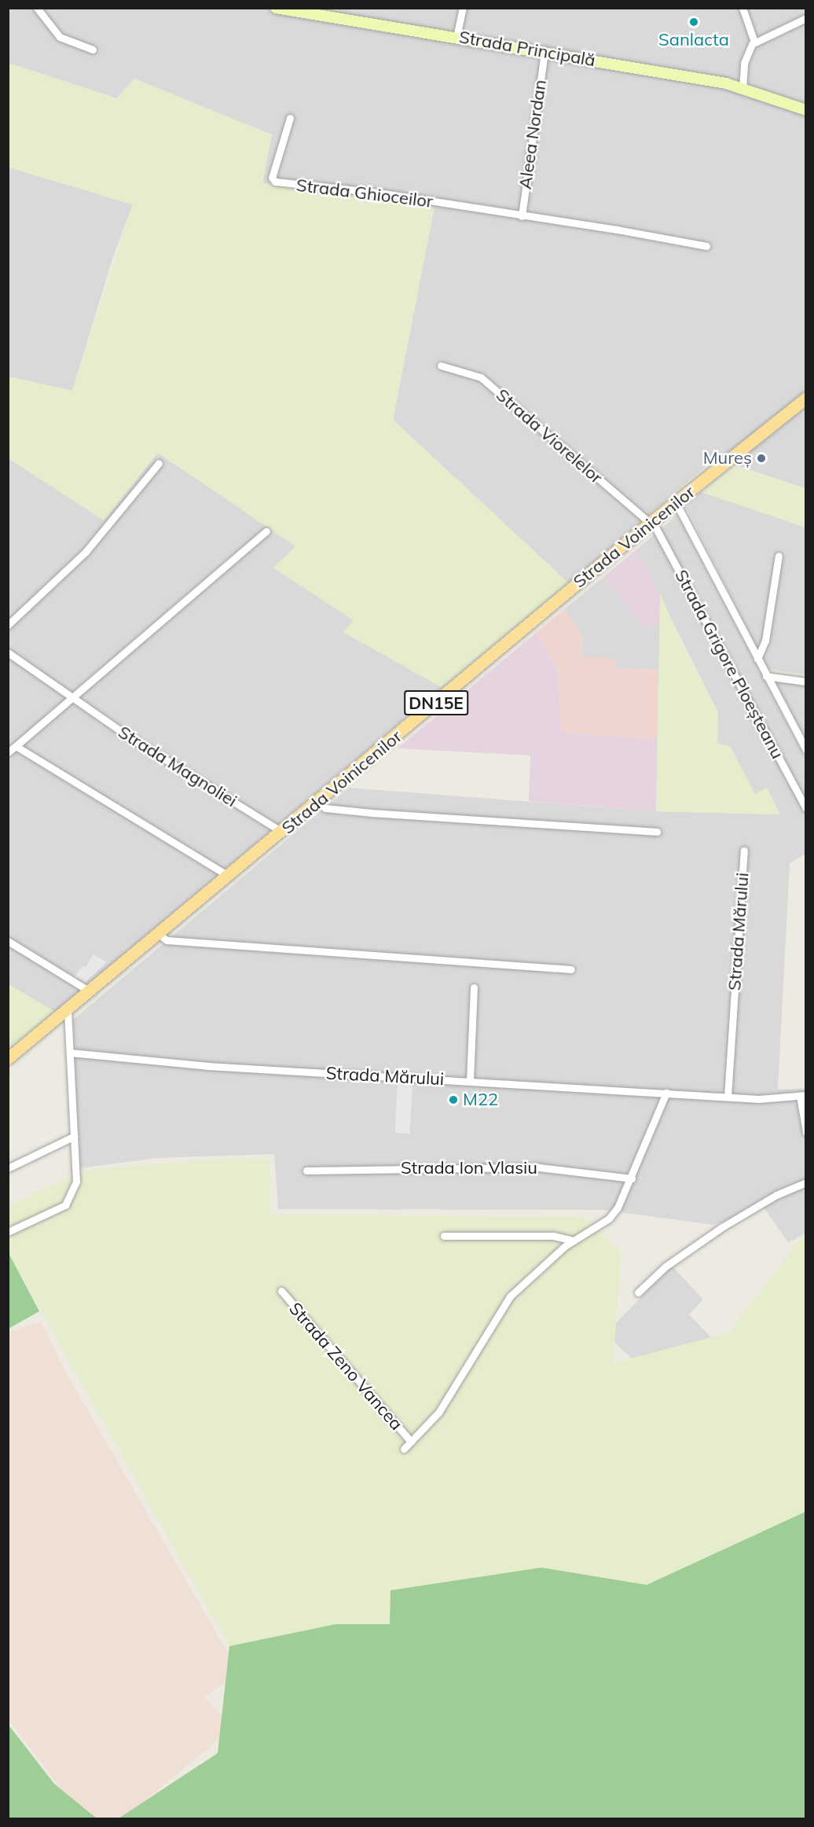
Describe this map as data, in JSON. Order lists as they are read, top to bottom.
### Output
{
  "streets": {
    "main road": ["Strada Voinicenilor", "DN15E"],
    "street": [
      "Strada Principală",
      "Aleea Nordan",
      "Strada Ghioceilor",
      "Strada Viorelelor",
      "Strada Grigore Ploeșteanu",
      "Strada Magnoliei",
      "Strada Mărului",
      "Strada Ion Vlasiu",
      "Strada Zeno Vancea"
    ]
  },
  "crossings": [
    ["Strada Principală", "Aleea Nordan"],
    ["Aleea Nordan", "Strada Ghioceilor"],
    ["Strada Viorelelor", "Strada Voinicenilor"],
    ["Strada Viorelelor", "Strada Grigore Ploeșteanu"],
    ["Strada Voinicenilor", "Strada Grigore Ploeșteanu"],
    ["Strada Voinicenilor", "Strada Magnoliei"],
    ["Strada Mărului", "Strada Zeno Vancea"],
    ["Strada Ion Vlasiu", "Strada Zeno Vancea"]
  ],
  "places": ["Sanlacta", "Mureș", "M22"]
}
